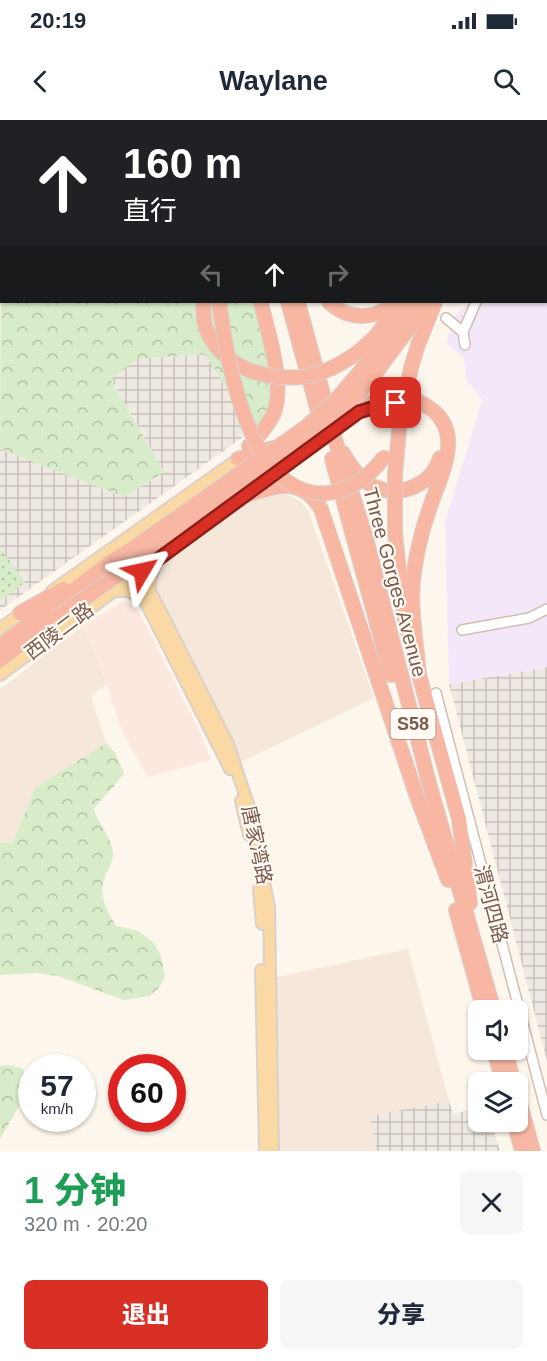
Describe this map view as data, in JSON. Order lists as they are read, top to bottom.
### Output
{
  "streets": {
    "highway": ["Three Gorges Avenue", "S58"],
    "main road": ["西陵二路", "唐家湾路"],
    "street": ["渭河四路"]
  },
  "crossings": [
    ["西陵二路", "唐家湾路"]
  ],
  "page": {
    "status": "20:19",
    "header": "Waylane",
    "turn": ["160 m", "直行"],
    "speed": "57 km/h",
    "limit": "60",
    "heading": ["1 分钟", "320 m · 20:20"],
    "buttons": ["退出", "分享"]
  }
}
